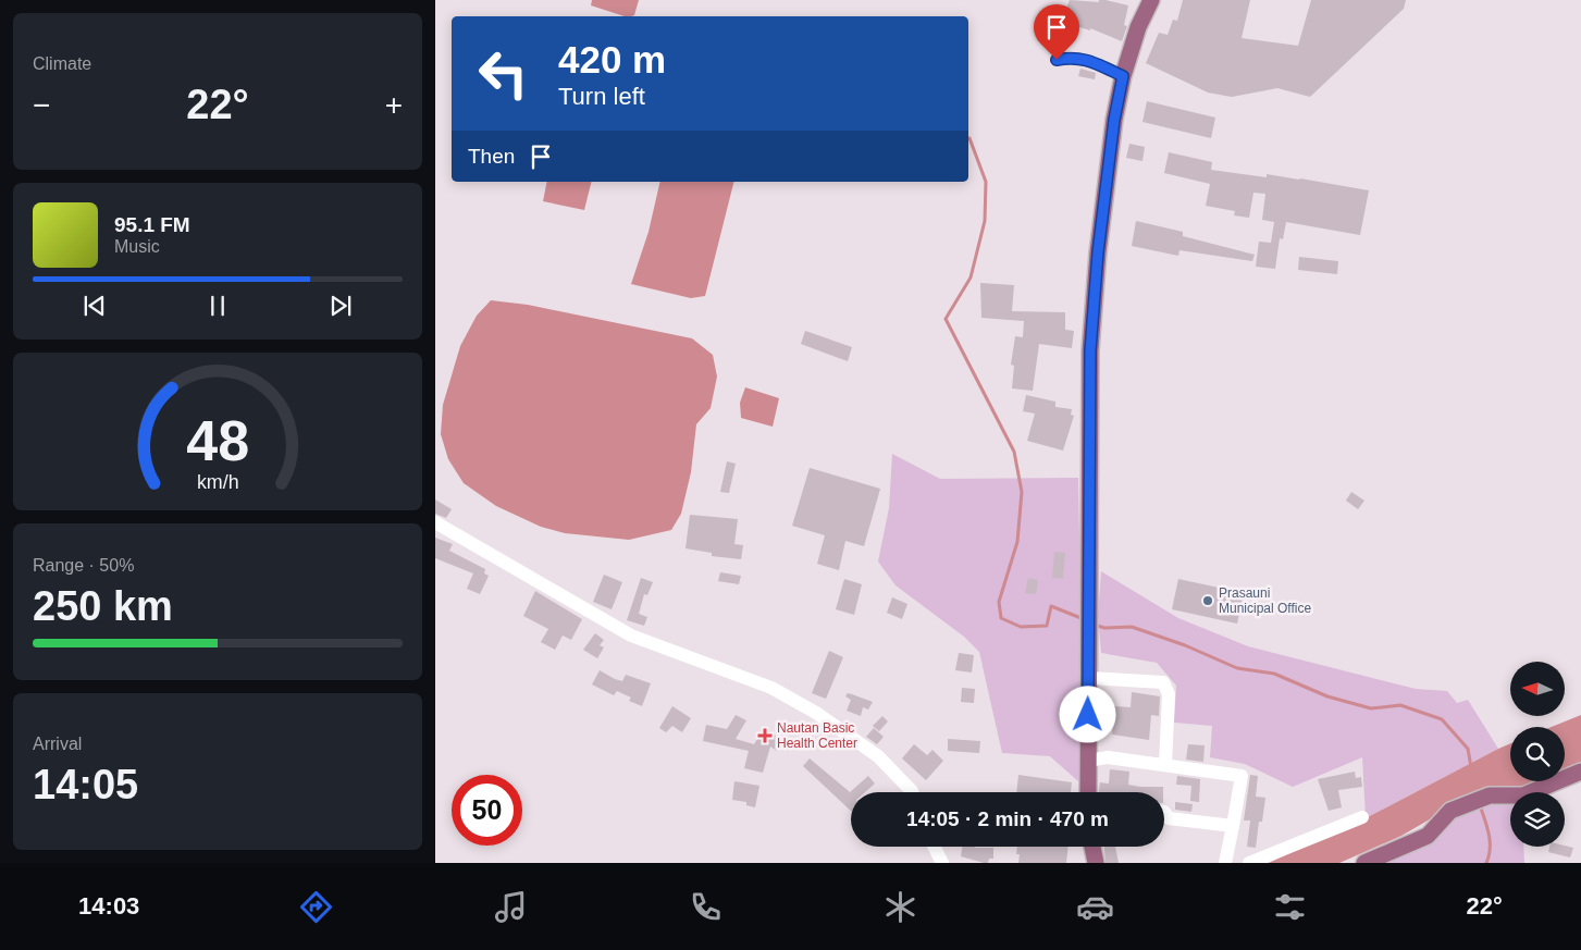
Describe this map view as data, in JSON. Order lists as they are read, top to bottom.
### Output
{
  "places": {
    "other": ["Prasauni Municipal Office"],
    "health": ["Nautan Basic Health Center"]
  },
  "north": "left",
  "page": {
    "tile": [
      "Climate",
      ["Range · 50%", "250 km"],
      ["Arrival", "14:05"]
    ],
    "turn": ["420 m", "Turn left"],
    "heat": ["−", "22°", "+"],
    "then": "Then",
    "song": ["95.1 FM", "Music"],
    "limit": "50",
    "trip": "14:05 · 2 min · 470 m",
    "tabs": ["14:03", "22°"],
    "gauge": ["48", "km/h"]
  }
}
